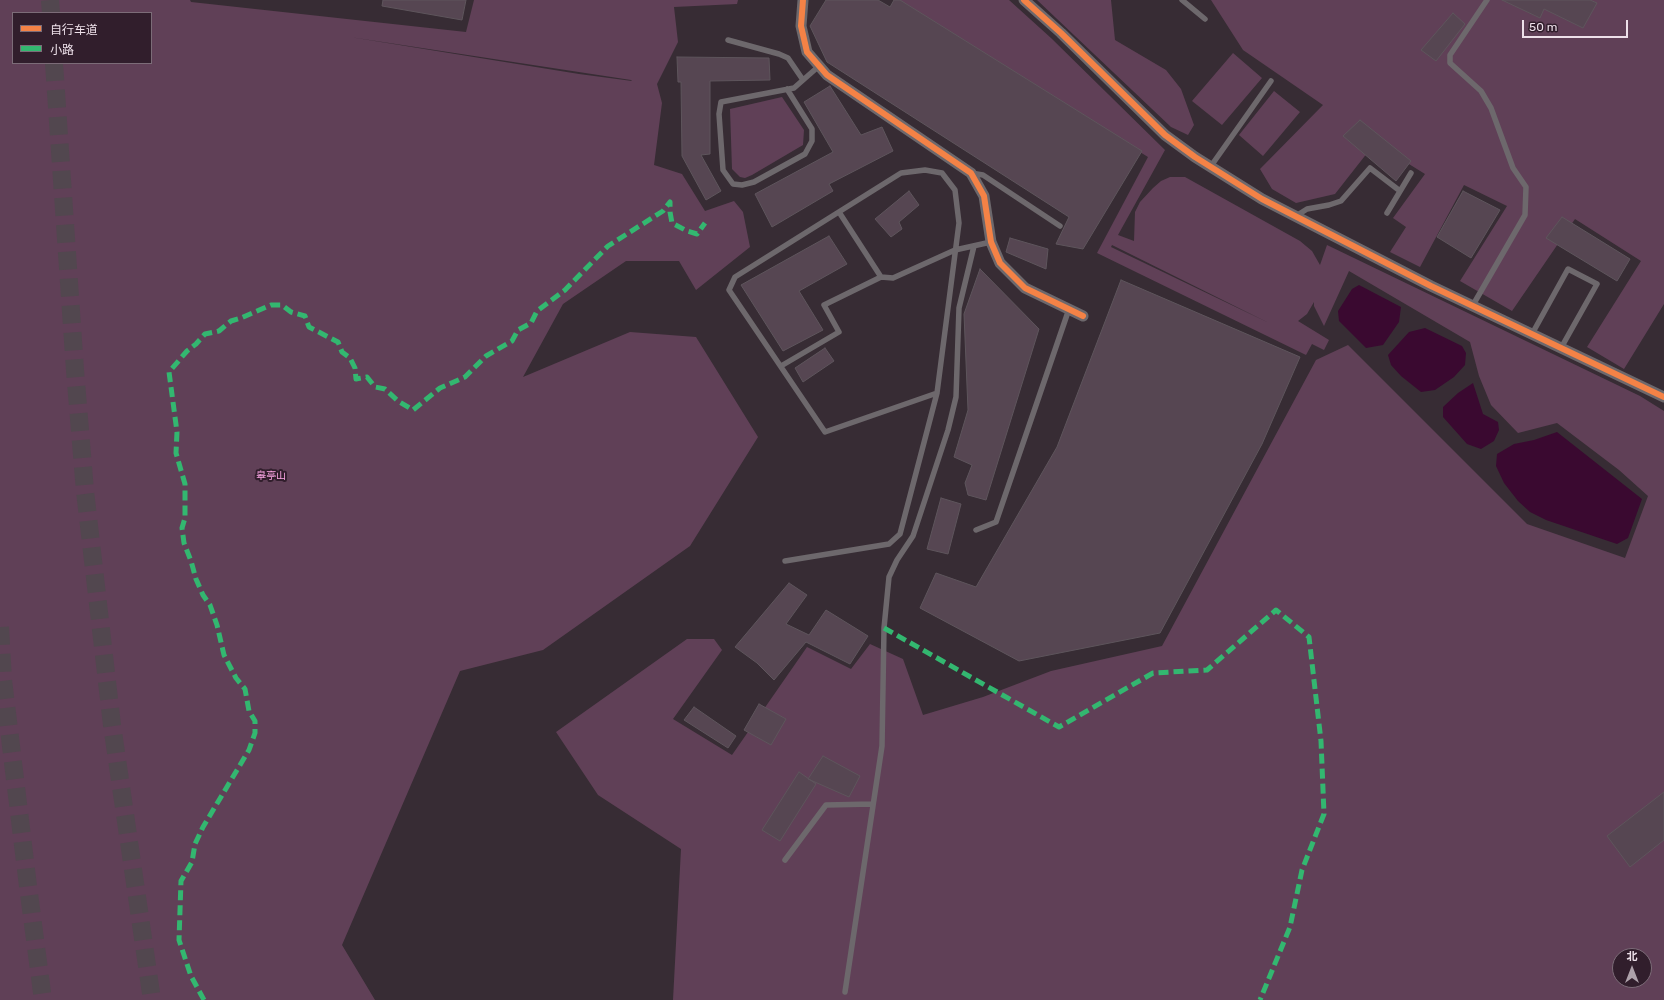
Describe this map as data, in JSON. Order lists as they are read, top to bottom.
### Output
{
  "parks": ["皋亭山"],
  "legend": ["自行车道", "小路"],
  "scale_bar": "50 m",
  "north": "top"
}
